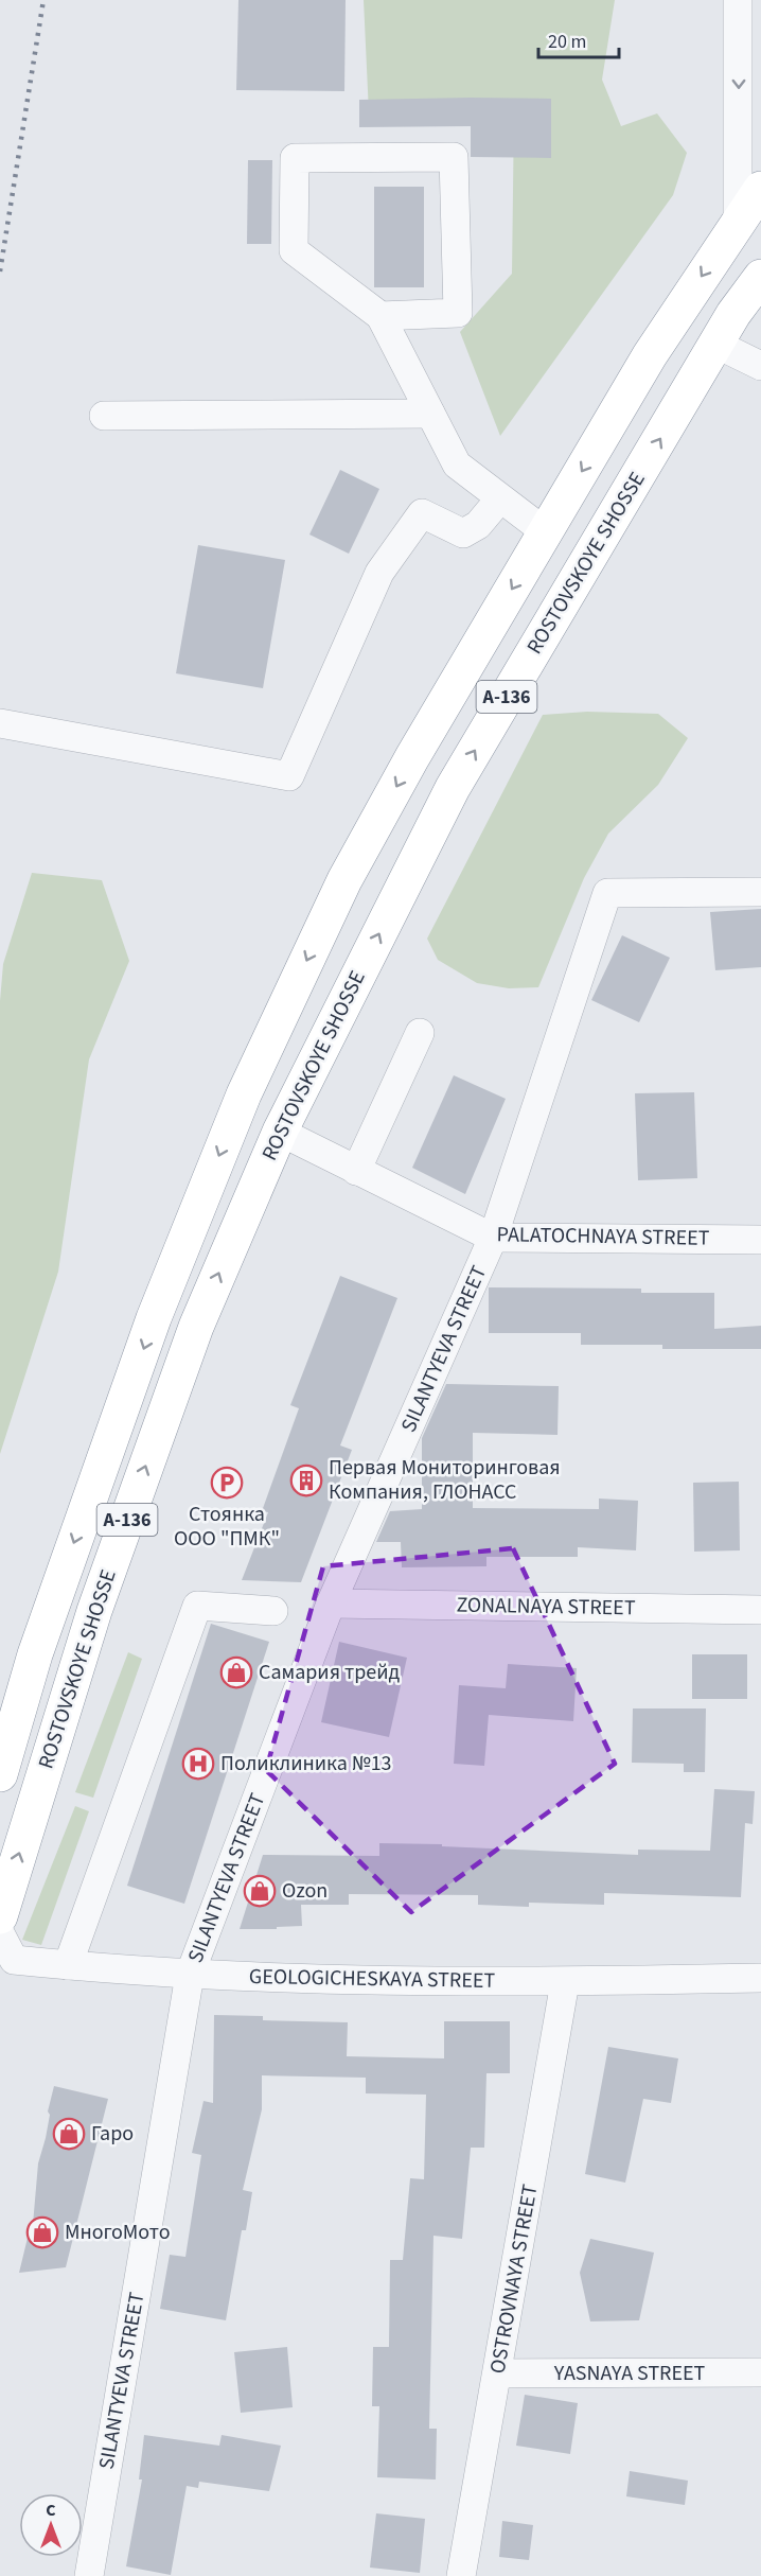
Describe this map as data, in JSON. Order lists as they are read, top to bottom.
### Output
{
  "streets": {
    "highway": ["ROSTOVSKOYE SHOSSE", "А-136"],
    "street": [
      "PALATOCHNAYA STREET",
      "SILANTYEVA STREET",
      "ZONALNAYA STREET",
      "GEOLOGICHESKAYA STREET",
      "OSTROVNAYA STREET",
      "YASNAYA STREET"
    ]
  },
  "crossings": [
    ["ROSTOVSKOYE SHOSSE", "PALATOCHNAYA STREET"],
    ["PALATOCHNAYA STREET", "SILANTYEVA STREET"],
    ["SILANTYEVA STREET", "ZONALNAYA STREET"],
    ["SILANTYEVA STREET", "GEOLOGICHESKAYA STREET"],
    ["GEOLOGICHESKAYA STREET", "OSTROVNAYA STREET"],
    ["OSTROVNAYA STREET", "YASNAYA STREET"]
  ],
  "places": {
    "building": ["Первая Мониторинговая Компания, ГЛОНАСС"],
    "parking": ["Стоянка ООО \"ПМК\""],
    "shop": [
      "Самария трейд",
      "Ozon",
      "Гаро",
      "МногоМото"
    ],
    "hospital": ["Поликлиника №13"]
  },
  "scale_bar": "20 m",
  "north": "top"
}
